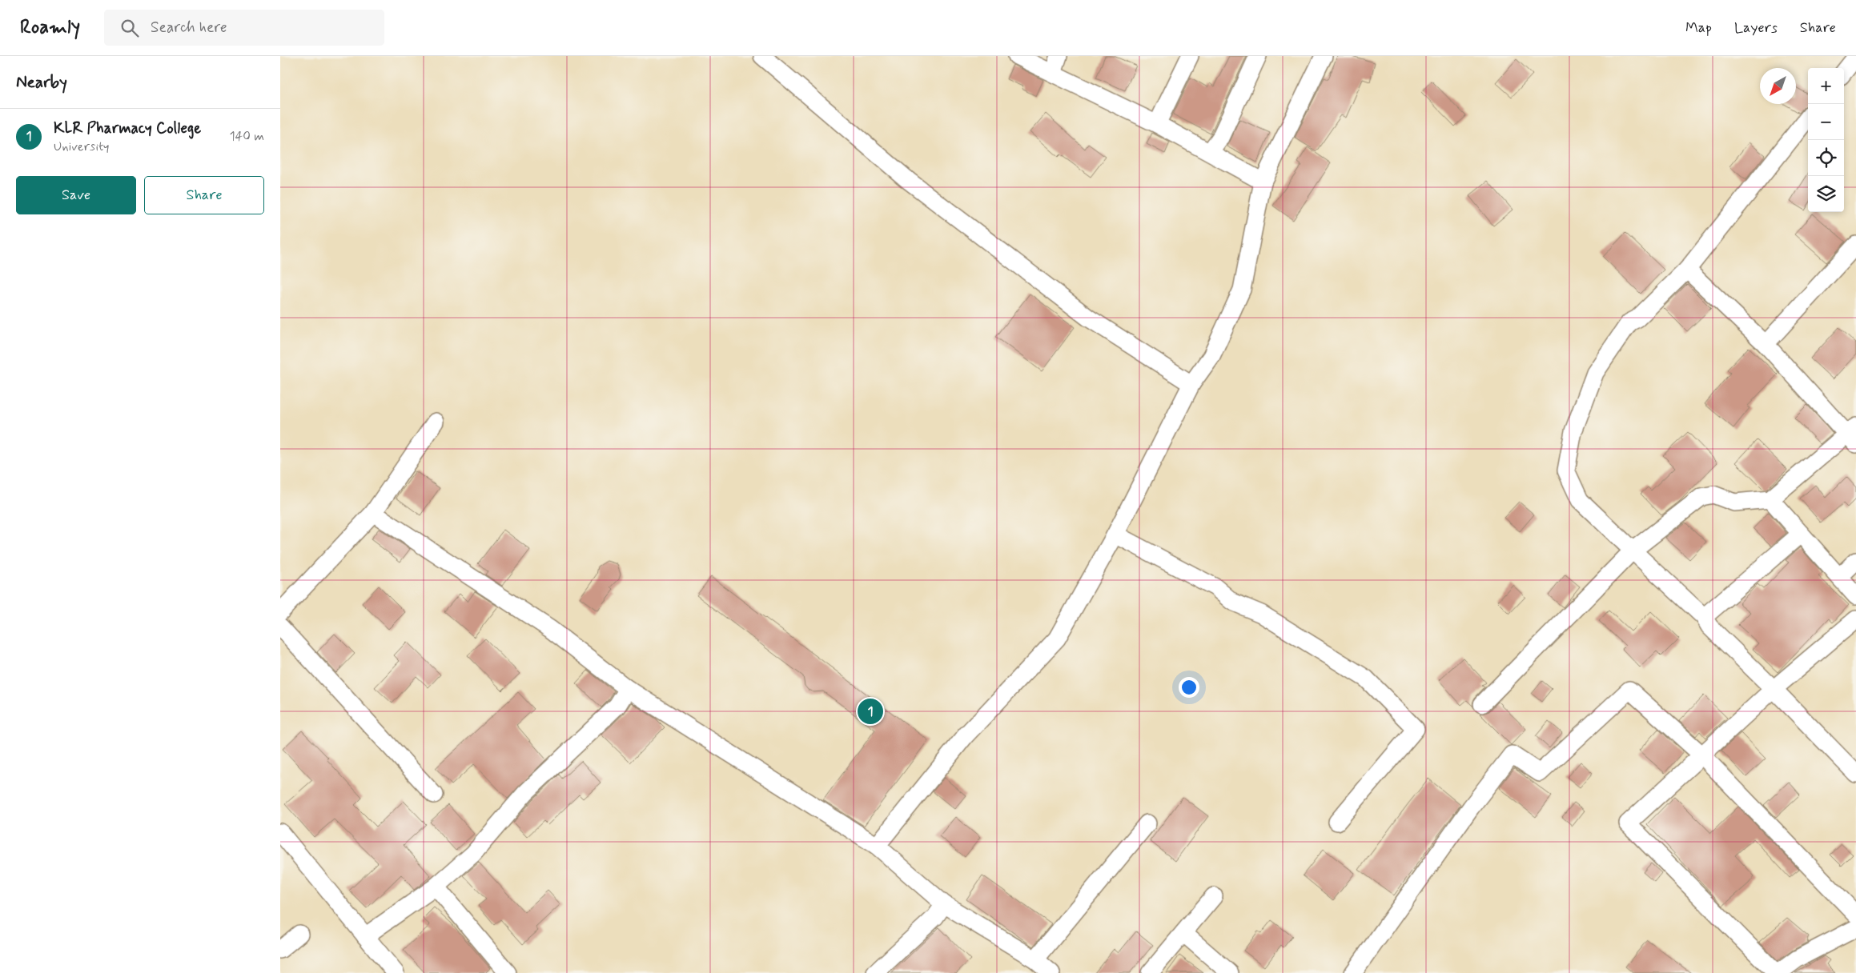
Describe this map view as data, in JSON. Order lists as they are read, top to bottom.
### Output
{
  "north": "bottom left",
  "page": {
    "header": "Roamly",
    "search": "Search here",
    "nav": ["Map", "Layers", "Share"],
    "heading": "Nearby",
    "map_buttons": ["+", "−"],
    "list": [
      {
        "mark": "1",
        "name": "KLR Pharmacy College",
        "note": "University",
        "value": "140 m"
      }
    ],
    "buttons": ["Save", "Share"],
    "pins": "1"
  }
}
